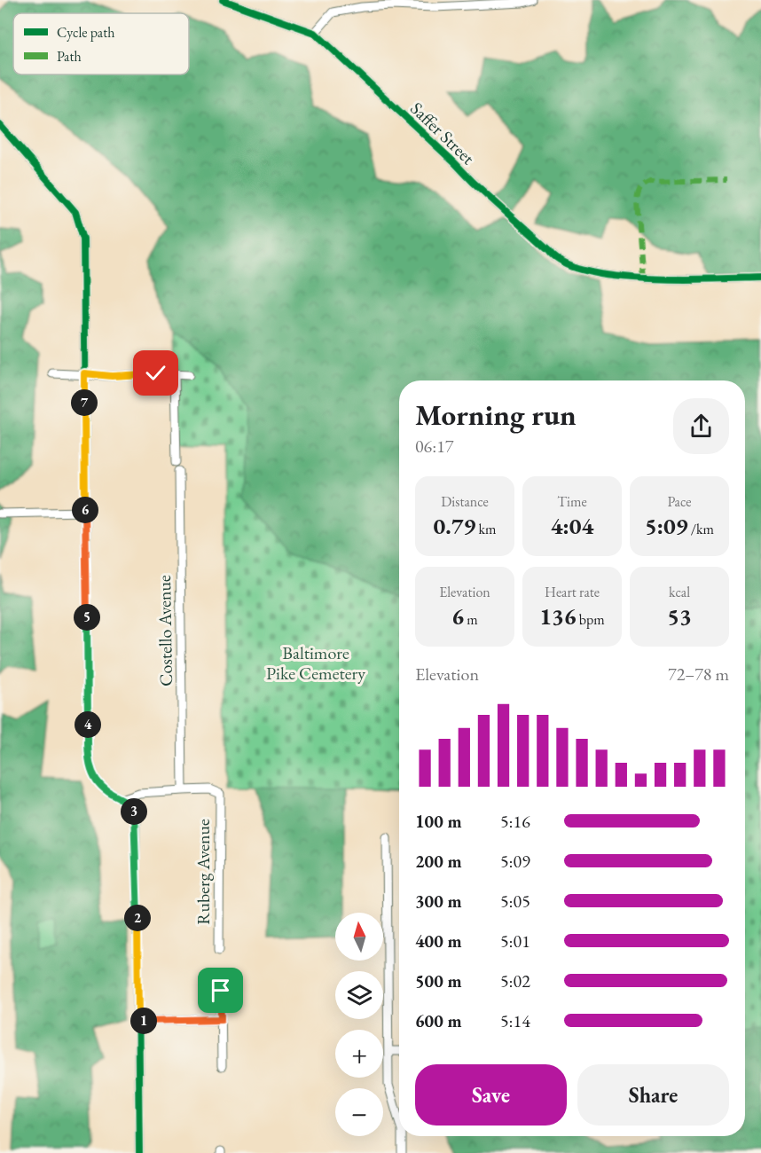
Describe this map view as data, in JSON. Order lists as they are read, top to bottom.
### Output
{
  "streets": {
    "street": ["Saffer Street", "Costello Avenue", "Ruberg Avenue"]
  },
  "crossings": [
    ["Costello Avenue", "Ruberg Avenue"]
  ],
  "parks": ["Baltimore Pike Cemetery"],
  "legend": ["Cycle path", "Path"],
  "north": "top",
  "page": {
    "heading": ["Morning run", "06:17"],
    "pins": [
      "7",
      "6",
      "5",
      "4",
      "3",
      "2",
      "1"
    ],
    "stats": [
      ["Distance", "0.79 km"],
      ["Time", "4:04"],
      ["Pace", "5:09 /km"],
      ["Elevation", "6 m"],
      ["Heart rate", "136 bpm"],
      ["kcal", "53"]
    ],
    "chart": ["Elevation", "72–78 m"],
    "list": [
      {
        "name": "100 m",
        "note": "5:16"
      },
      {
        "name": "200 m",
        "note": "5:09"
      },
      {
        "name": "300 m",
        "note": "5:05"
      },
      {
        "name": "400 m",
        "note": "5:01"
      },
      {
        "name": "500 m",
        "note": "5:02"
      },
      {
        "name": "600 m",
        "note": "5:14"
      }
    ],
    "map_buttons": ["+", "−"],
    "buttons": ["Save", "Share"]
  }
}
